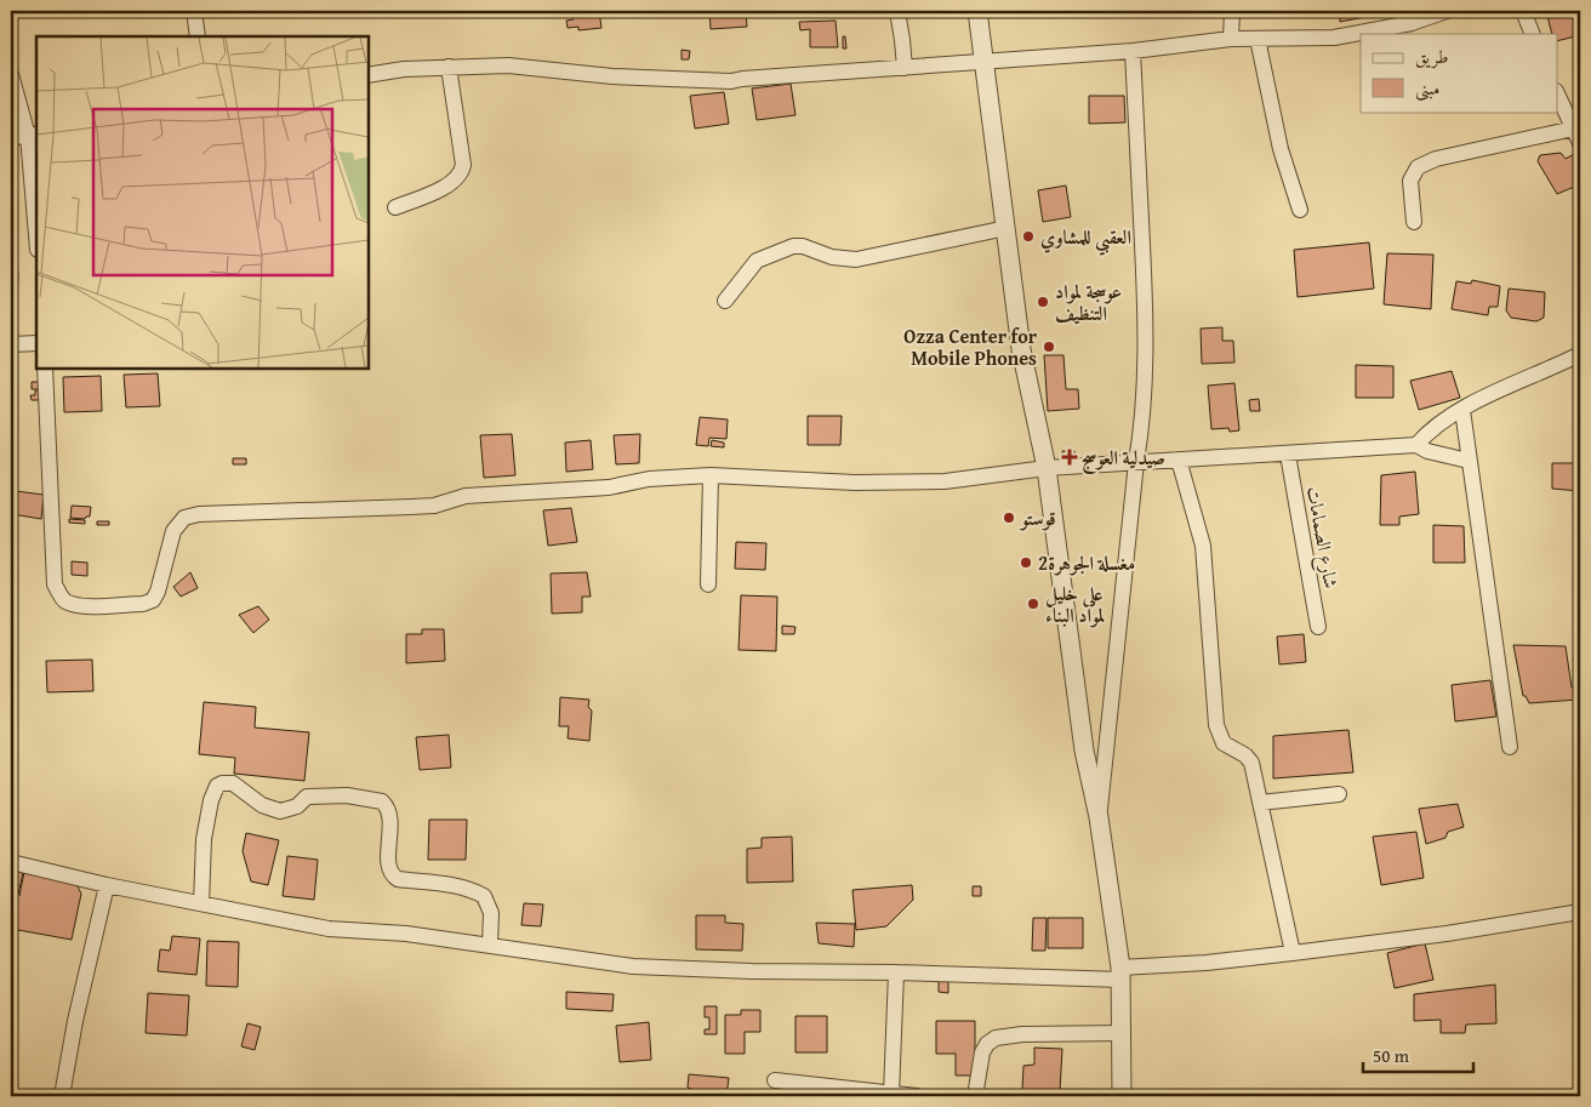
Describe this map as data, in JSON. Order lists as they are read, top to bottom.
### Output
{
  "streets": {
    "street": ["شارع الصمامات"]
  },
  "places": {
    "other": [
      "العقبي للمشاوي",
      "عوسجة لمواد التنظيف",
      "Ozza Center for Mobile Phones",
      "قوستو",
      "مغسلة الجوهرة2",
      "علي خليل لمواد البناء"
    ],
    "health": ["صيدلية العوسج"]
  },
  "legend": ["طريق", "مبنى"],
  "scale_bar": "50 m"
}
